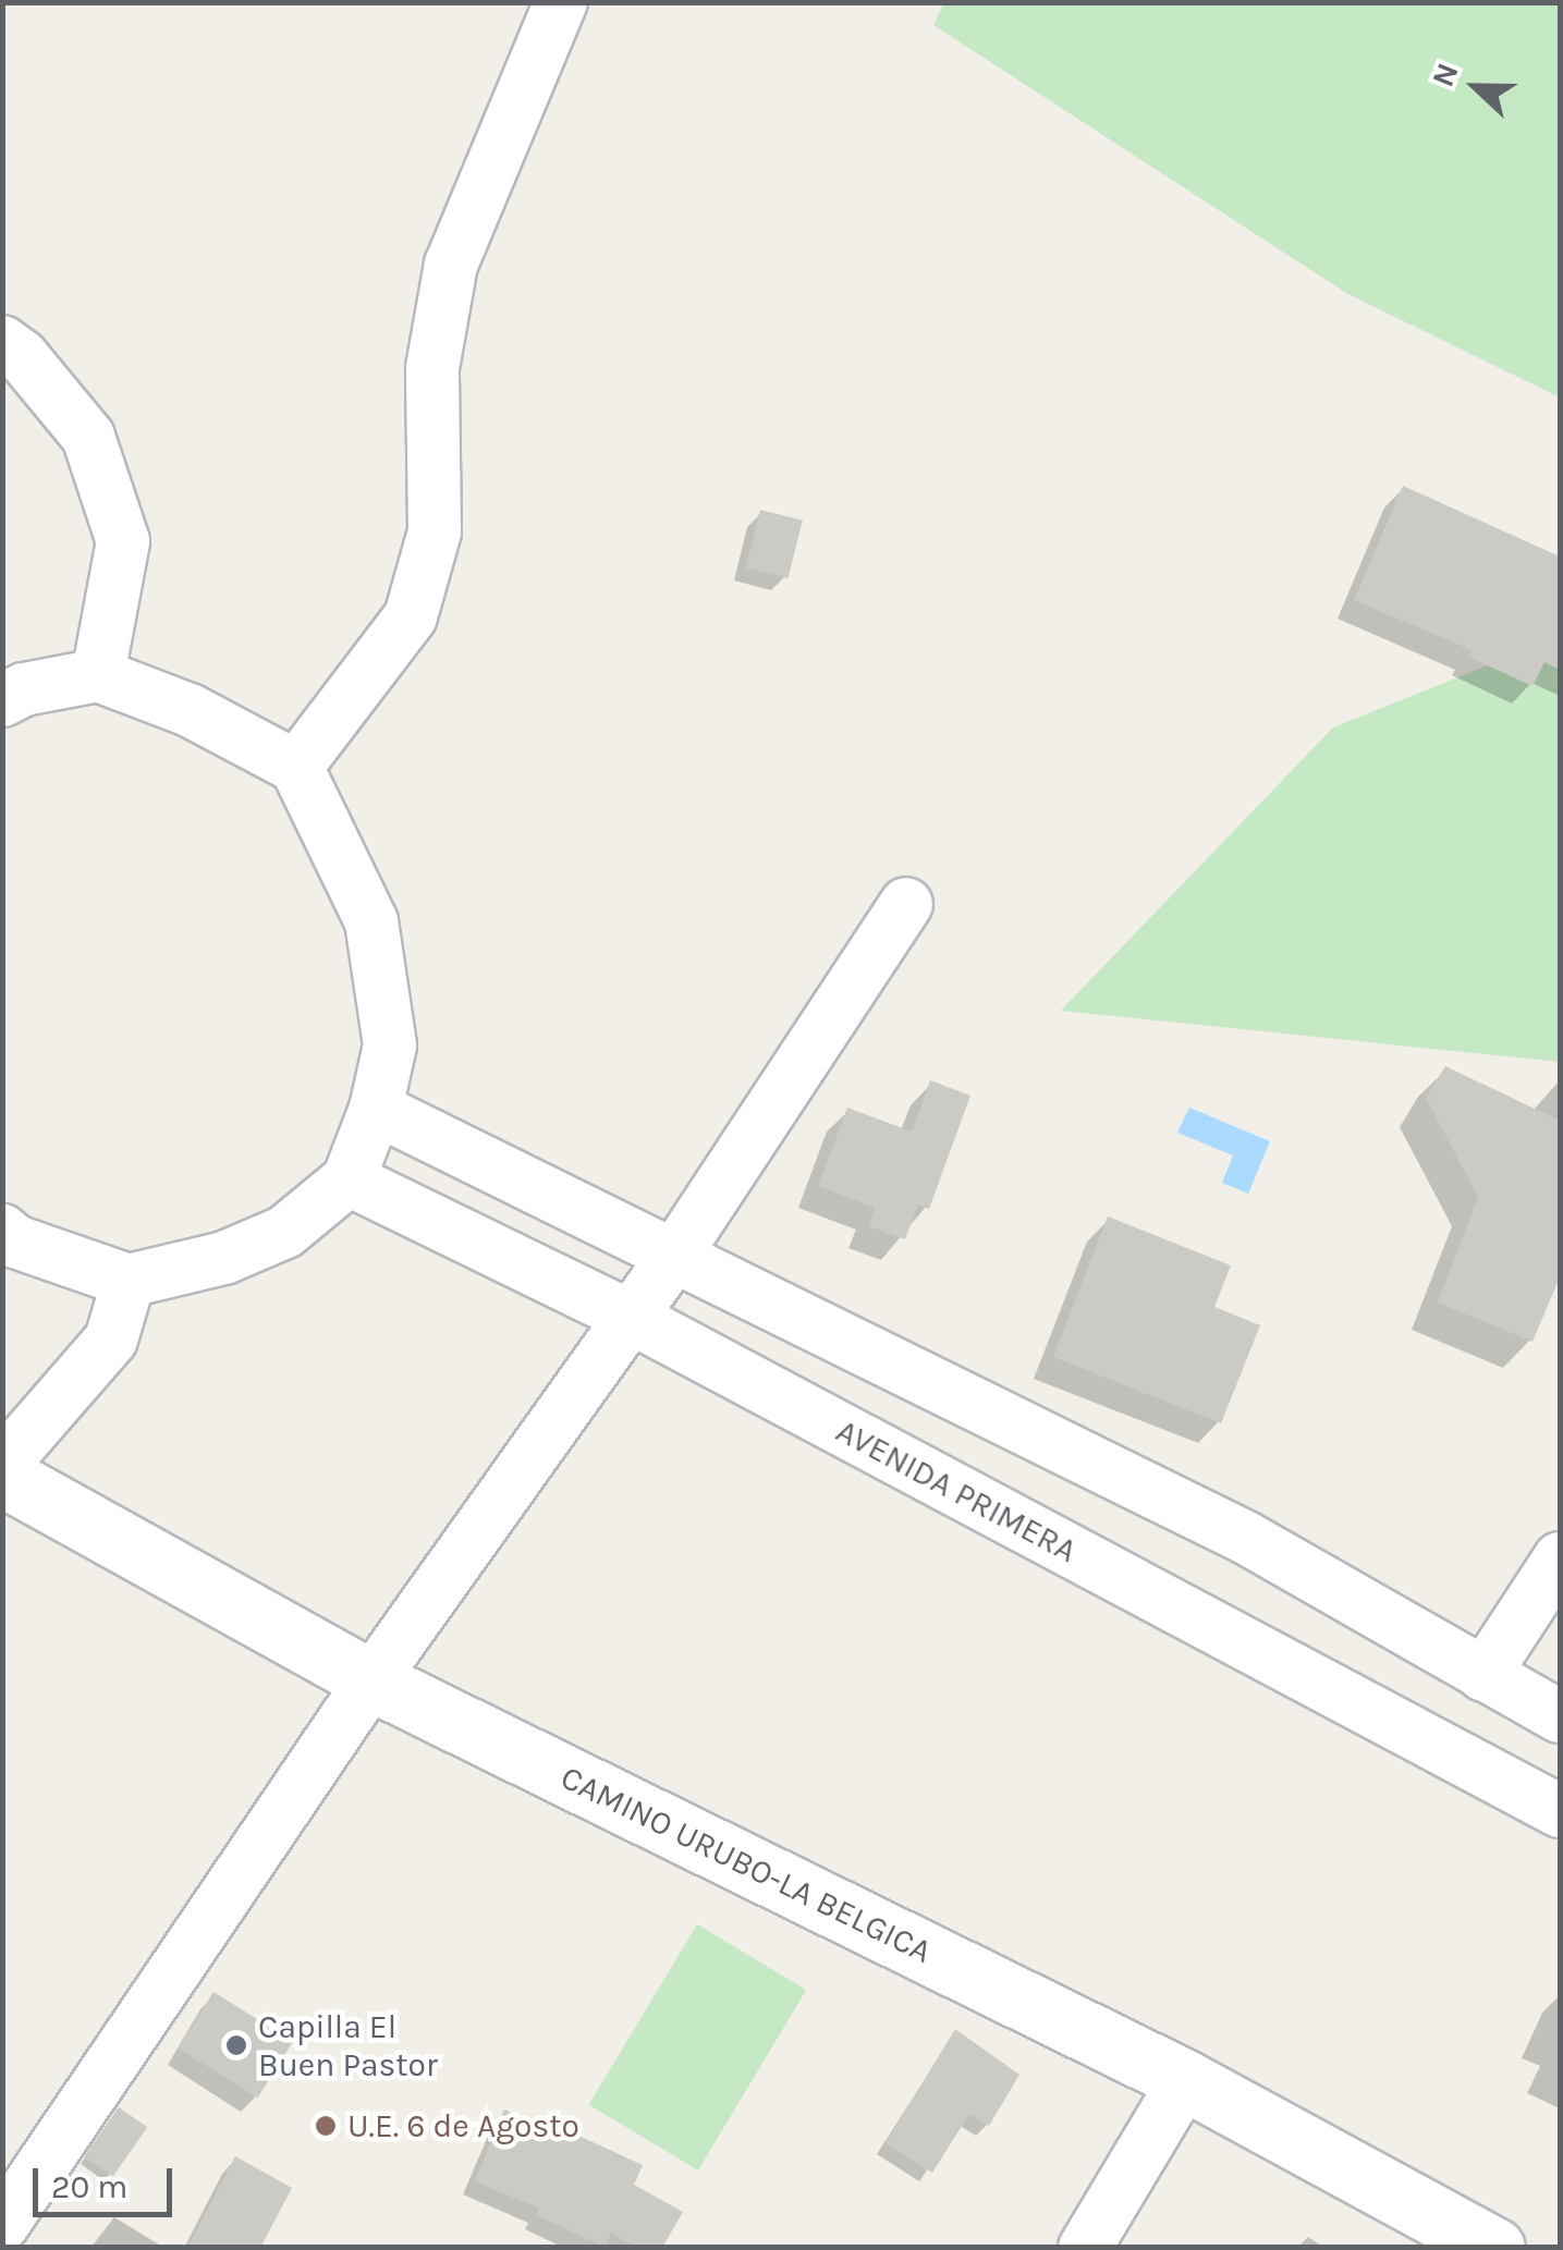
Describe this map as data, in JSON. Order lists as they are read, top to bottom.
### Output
{
  "streets": {
    "main road": ["CAMINO URUBO-LA BELGICA"],
    "street": ["AVENIDA PRIMERA"]
  },
  "places": ["Capilla El Buen Pastor", "U.E. 6 de Agosto"],
  "scale_bar": "20 m",
  "north": "left"
}
